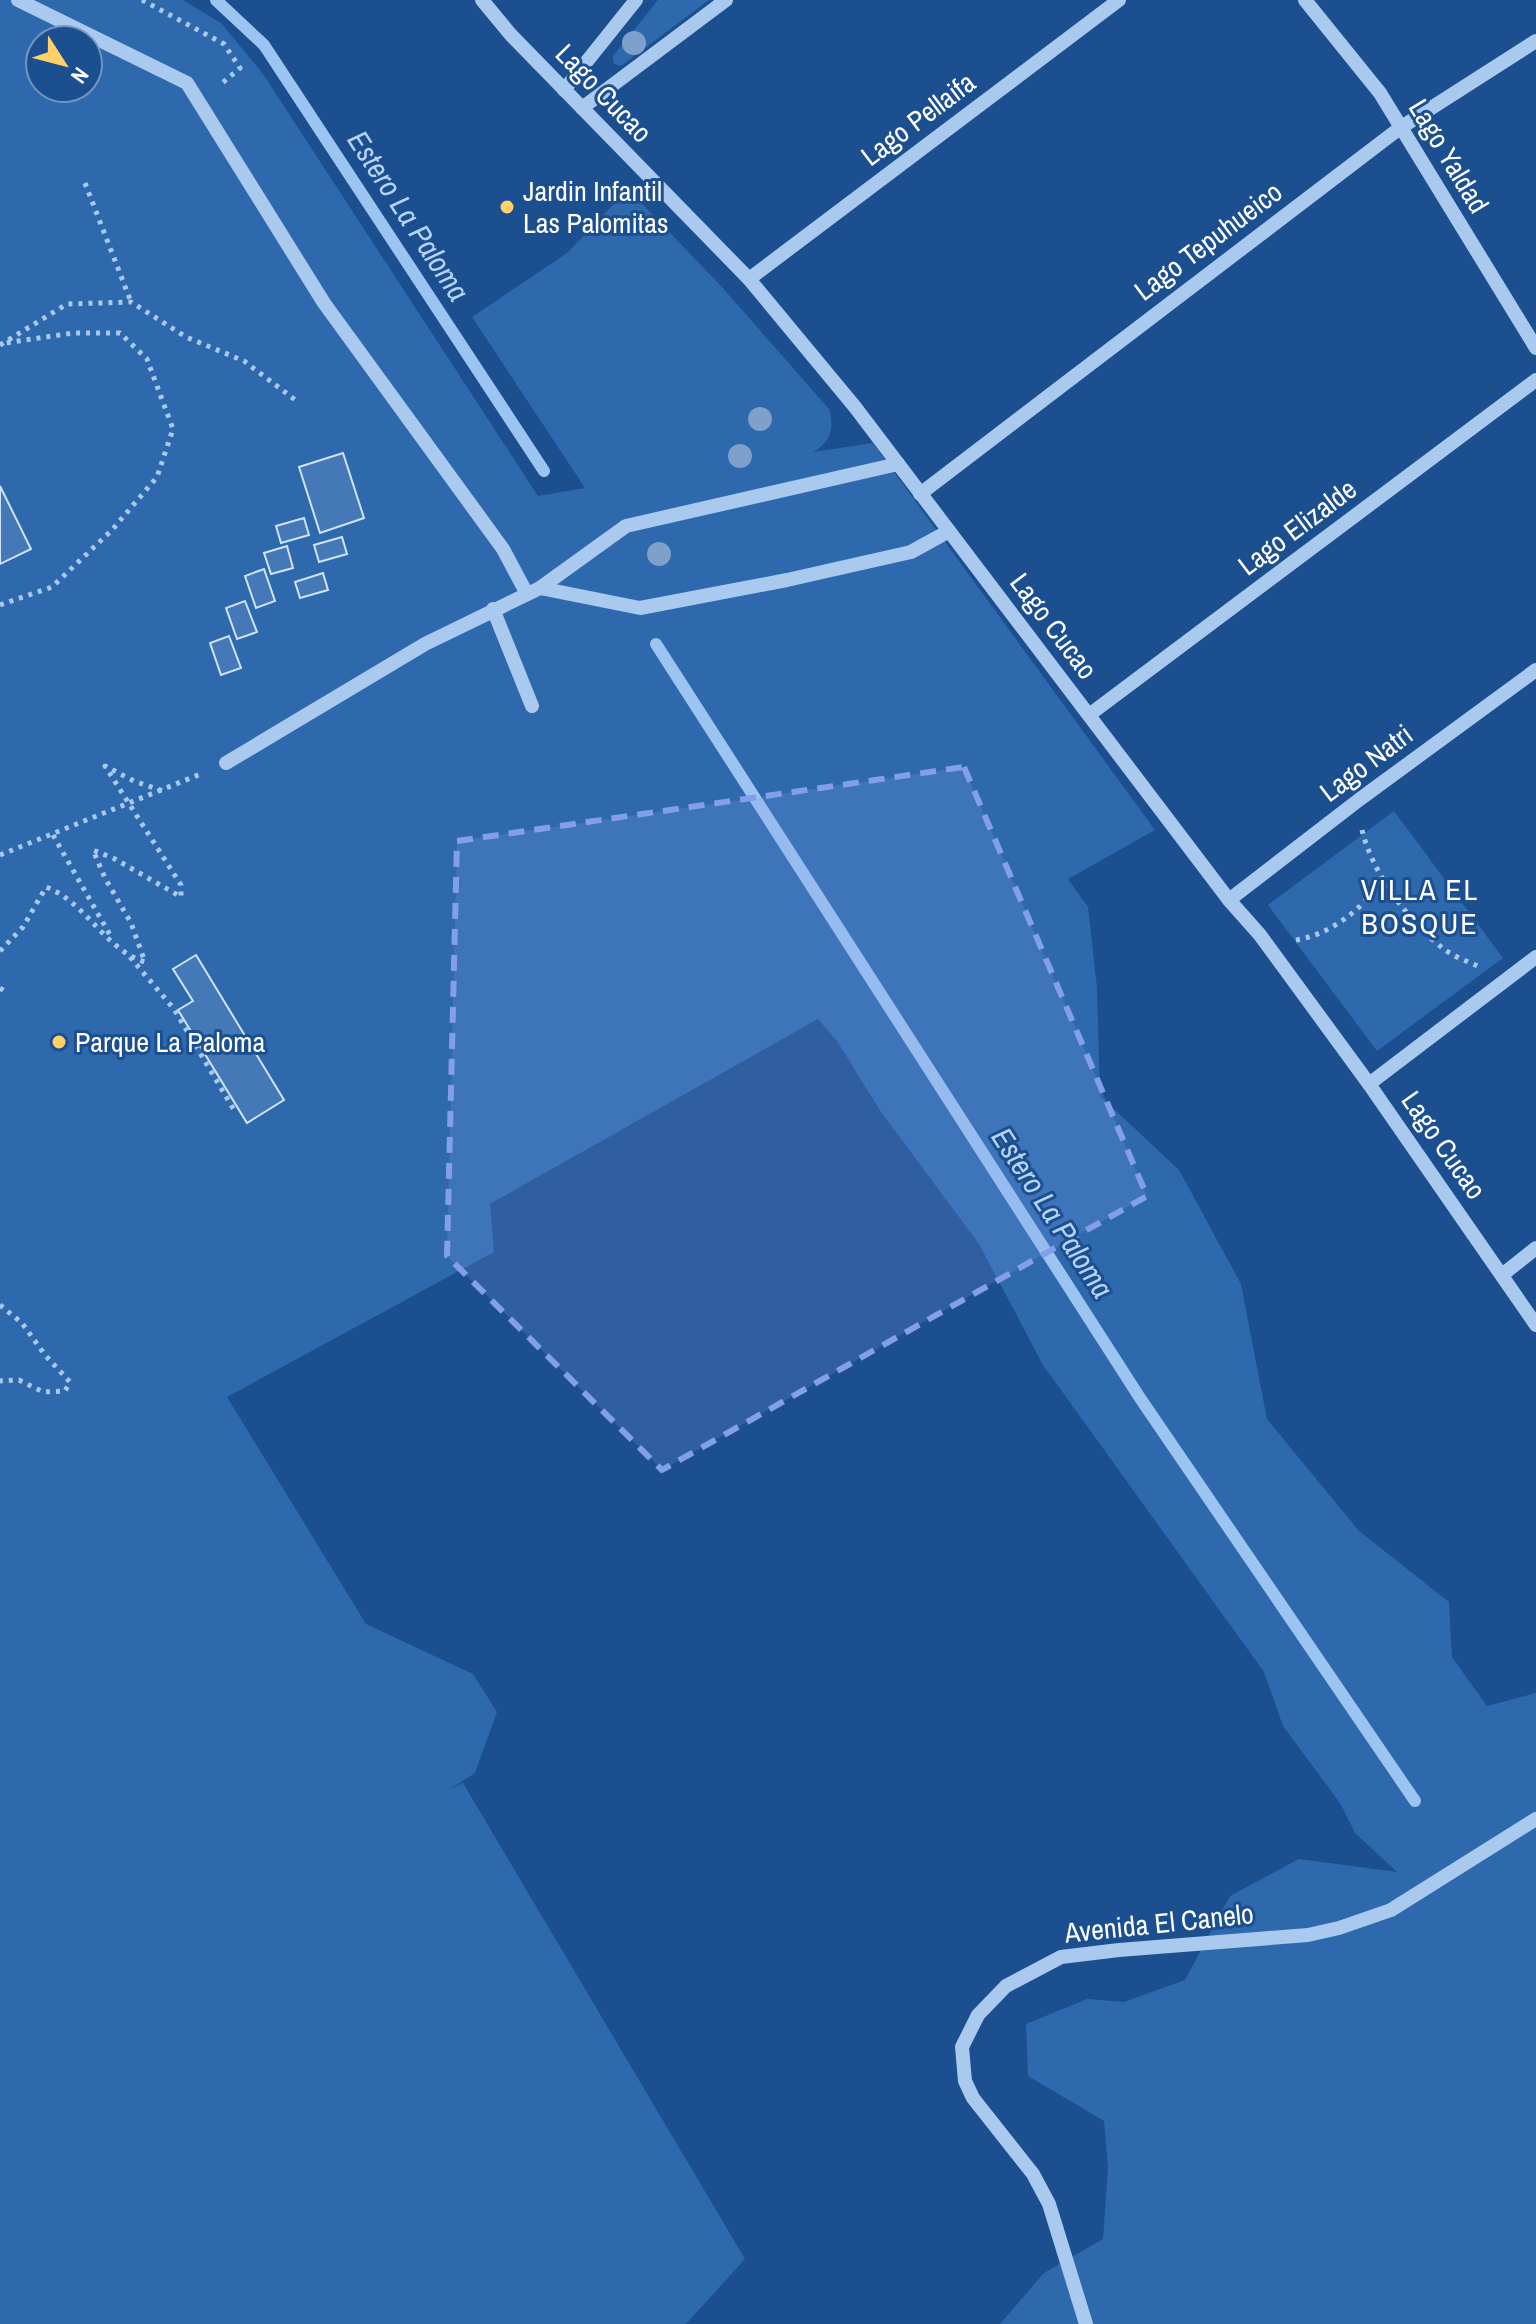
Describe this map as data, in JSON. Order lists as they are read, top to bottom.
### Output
{
  "streets": {
    "street": [
      "Lago Cucao",
      "Lago Pellaifa",
      "Lago Yaldad",
      "Lago Tepuhueico",
      "Lago Elizalde",
      "Lago Natri",
      "Avenida El Canelo"
    ]
  },
  "crossings": [
    ["Lago Cucao", "Lago Pellaifa"],
    ["Lago Cucao", "Lago Tepuhueico"],
    ["Lago Cucao", "Lago Elizalde"],
    ["Lago Cucao", "Lago Natri"],
    ["Lago Yaldad", "Lago Tepuhueico"]
  ],
  "districts": ["VILLA EL BOSQUE"],
  "water": ["Estero La Paloma"],
  "places": ["Jardin Infantil Las Palomitas", "Parque La Paloma"],
  "north": "bottom right"
}
